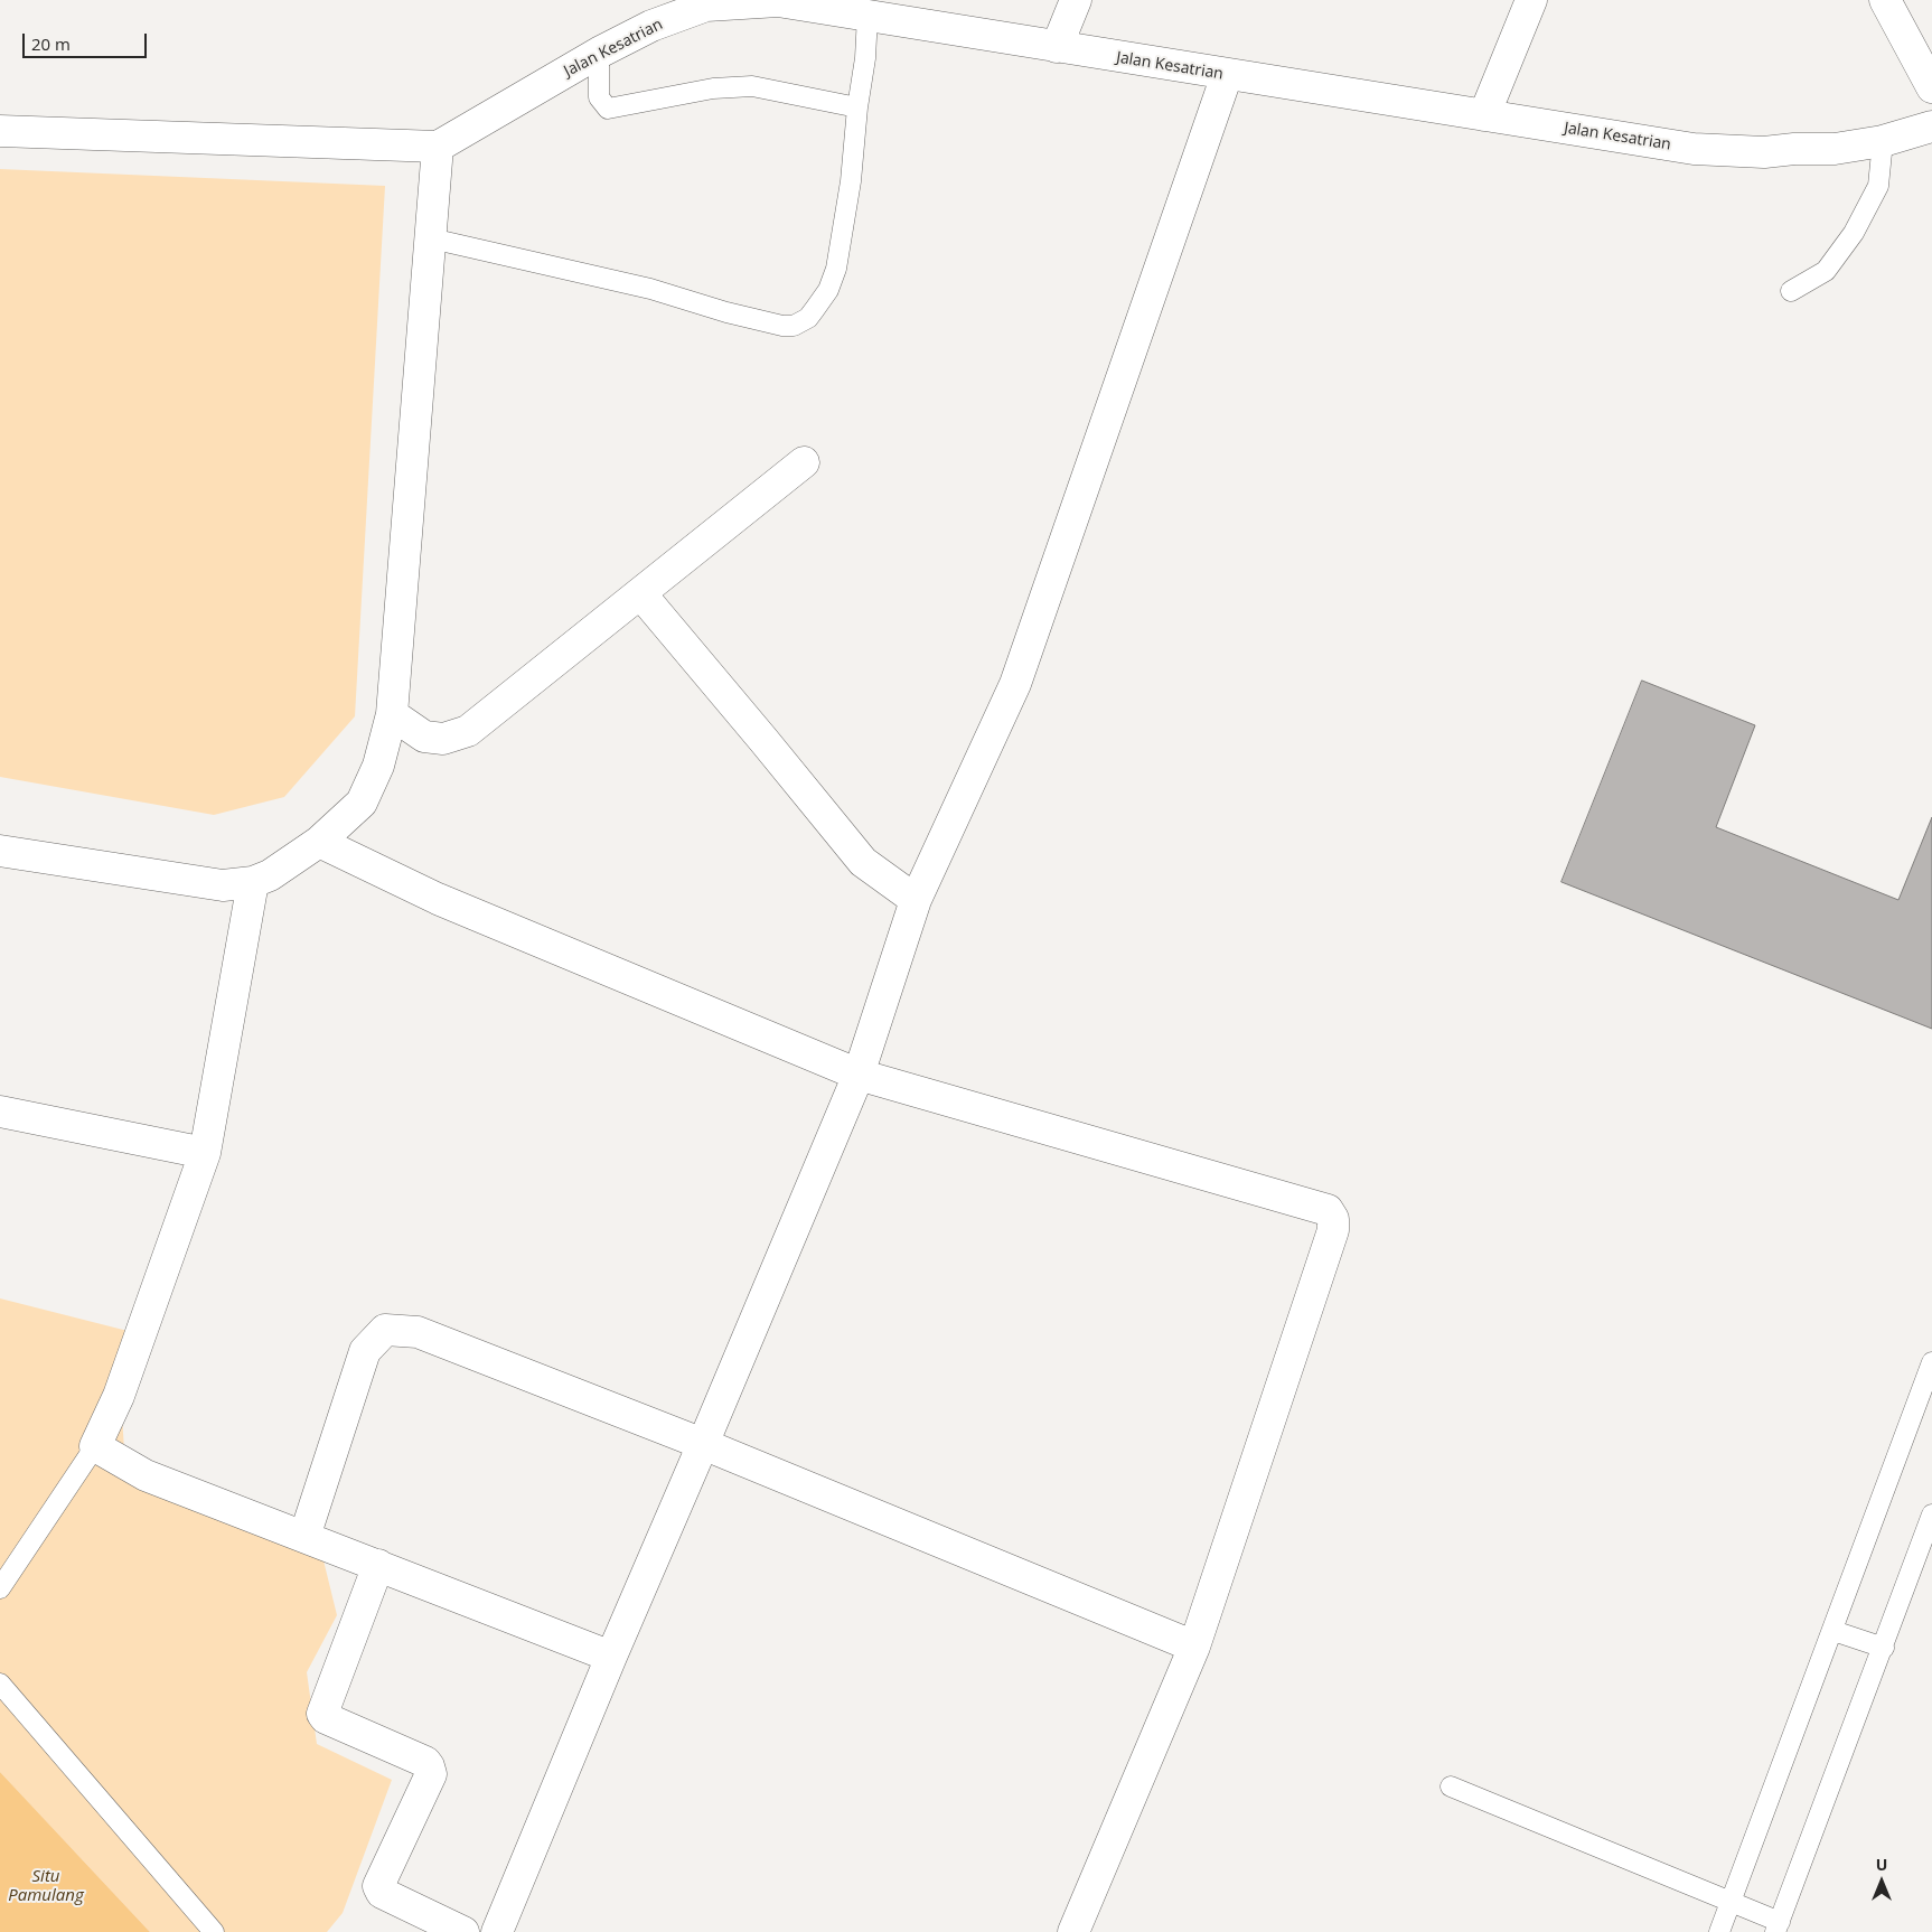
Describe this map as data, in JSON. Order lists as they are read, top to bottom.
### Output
{
  "streets": {
    "street": ["Jalan Kesatrian"]
  },
  "water": ["Situ Pamulang"],
  "scale_bar": "20 m",
  "north": "top"
}
